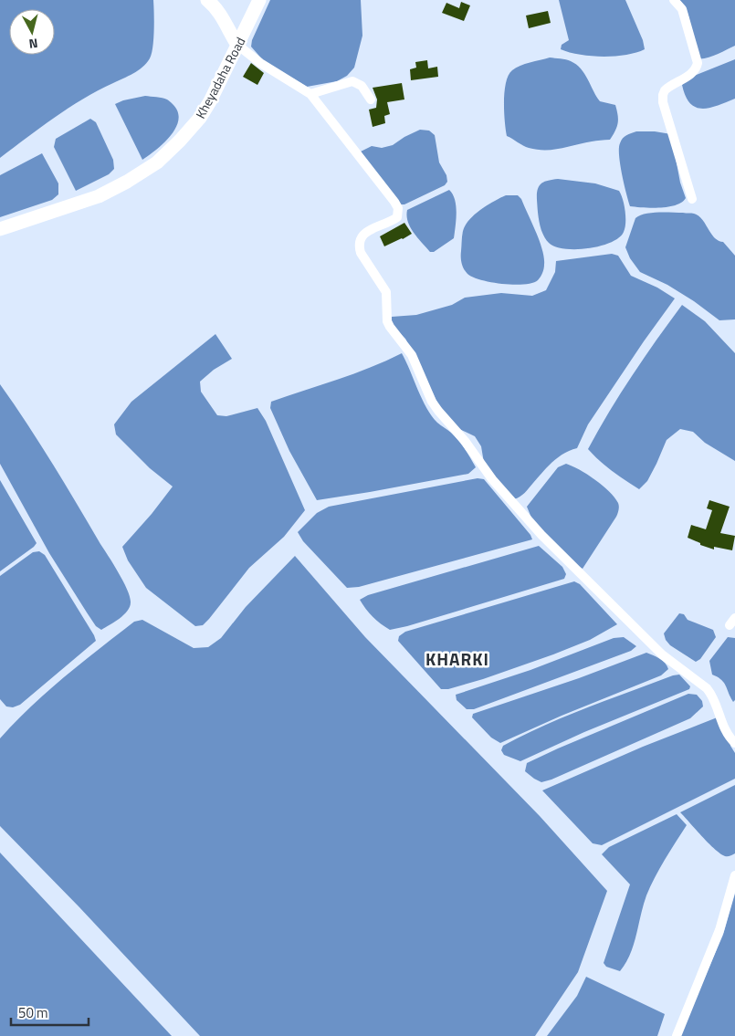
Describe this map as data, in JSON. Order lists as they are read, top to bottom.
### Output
{
  "streets": {
    "main road": ["Kheyadaha Road"]
  },
  "districts": ["KHARKI"],
  "scale_bar": "50 m",
  "north": "bottom"
}
